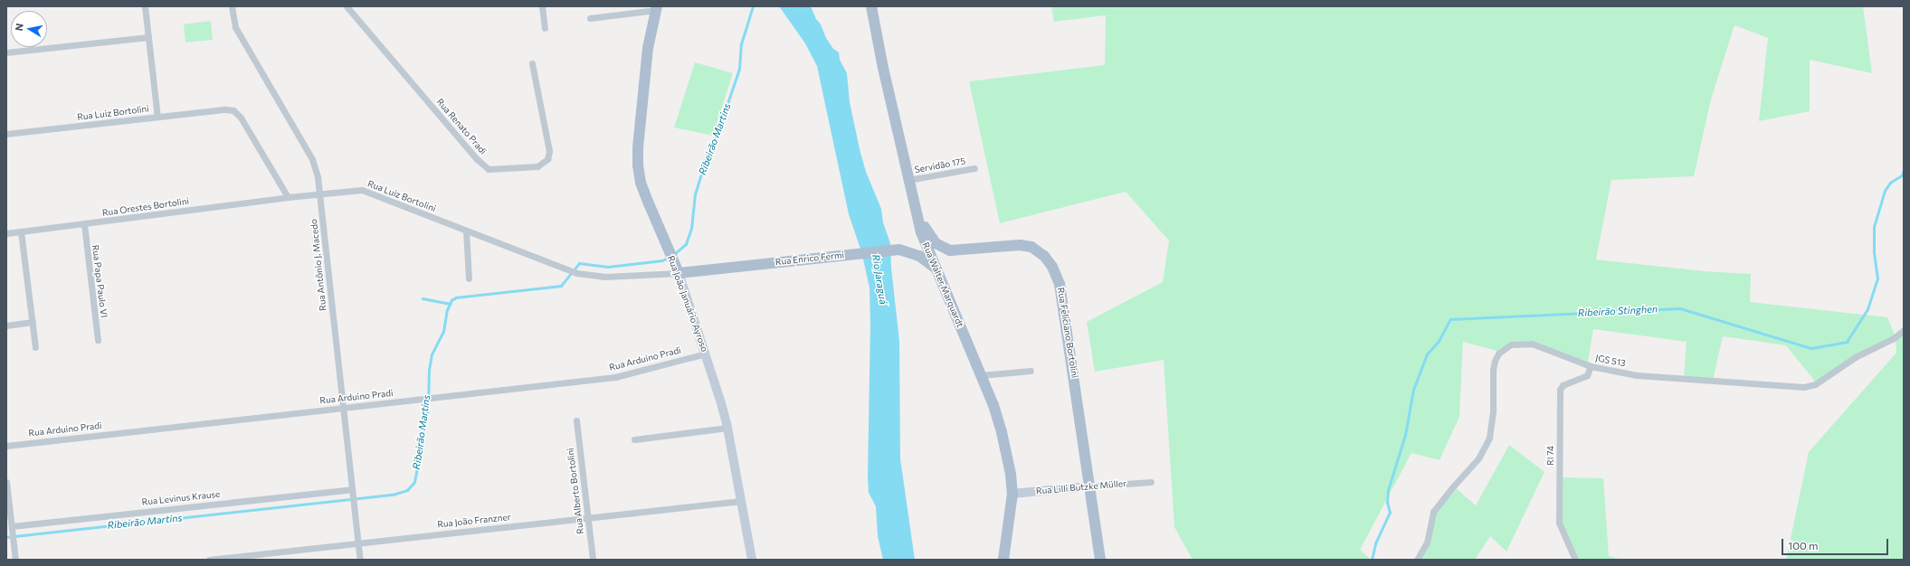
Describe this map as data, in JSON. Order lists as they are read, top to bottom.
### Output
{
  "streets": {
    "main road": [
      "Rua Enrico Fermi",
      "Rua Walter Marquardt",
      "Rua João Januário Ayroso",
      "Rua Feliciano Bortolini",
      "Rua Lilli Butzke Müller"
    ],
    "street": [
      "Rua Luiz Bortolini",
      "Rua Renato Pradi",
      "Servidão 175",
      "Rua Orestes Bortolini",
      "Rua Antônio J. Macedo",
      "Rua Papa Paulo VI",
      "Rua Arduino Pradi",
      "JGS 513",
      "RI 74",
      "Rua Alberto Bortolini",
      "Rua Levinus Krause",
      "Rua João Franzner"
    ]
  },
  "crossings": [
    ["Rua Luiz Bortolini", "Rua Orestes Bortolini"],
    ["Rua Luiz Bortolini", "Rua Enrico Fermi"],
    ["Rua Luiz Bortolini", "Rua Antônio J. Macedo"],
    ["Rua Luiz Bortolini", "Rua João Januário Ayroso"],
    ["Servidão 175", "Rua Walter Marquardt"],
    ["Rua Orestes Bortolini", "Rua Papa Paulo VI"],
    ["Rua Enrico Fermi", "Rua Walter Marquardt"],
    ["Rua Enrico Fermi", "Rua João Januário Ayroso"],
    ["Rua Antônio J. Macedo", "Rua Arduino Pradi"],
    ["Rua Antônio J. Macedo", "Rua Levinus Krause"],
    ["Rua Antônio J. Macedo", "Rua João Franzner"],
    ["Rua Walter Marquardt", "Rua Lilli Butzke Müller"],
    ["Rua João Januário Ayroso", "Rua Arduino Pradi"],
    ["Rua João Januário Ayroso", "Rua João Franzner"],
    ["Rua Feliciano Bortolini", "Rua Lilli Butzke Müller"],
    ["JGS 513", "RI 74"],
    ["Rua Alberto Bortolini", "Rua João Franzner"]
  ],
  "water": ["Ribeirão Martins", "Rio Jaraguá", "Ribeirão Stinghen"],
  "scale_bar": "100 m",
  "north": "left"
}
